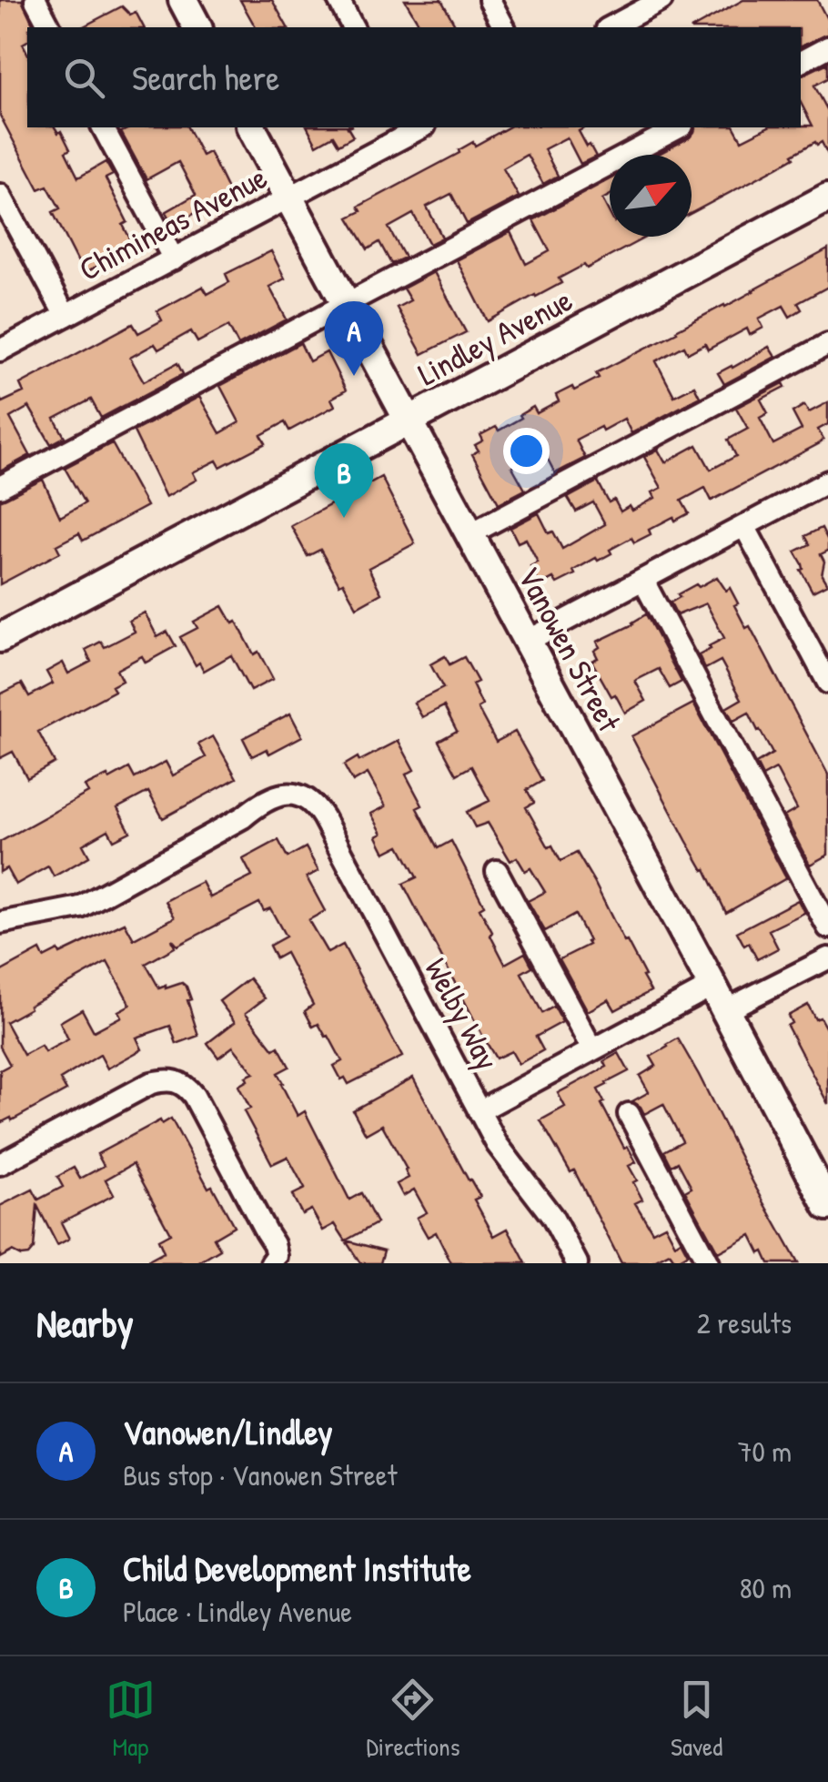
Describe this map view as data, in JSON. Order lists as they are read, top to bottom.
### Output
{
  "streets": {
    "main road": ["Lindley Avenue", "Vanowen Street"],
    "street": ["Chimineas Avenue", "Welby Way"]
  },
  "crossings": [
    ["Chimineas Avenue", "Vanowen Street"],
    ["Lindley Avenue", "Vanowen Street"]
  ],
  "north": "top right",
  "page": {
    "search": "Search here",
    "pins": ["A", "B"],
    "heading": ["Nearby", "2 results"],
    "list": [
      {
        "mark": "A",
        "name": "Vanowen/Lindley",
        "note": "Bus stop · Vanowen Street",
        "value": "70 m"
      },
      {
        "mark": "B",
        "name": "Child Development Institute",
        "note": "Place · Lindley Avenue",
        "value": "80 m"
      }
    ],
    "nav": ["Map", "Directions", "Saved"]
  }
}
